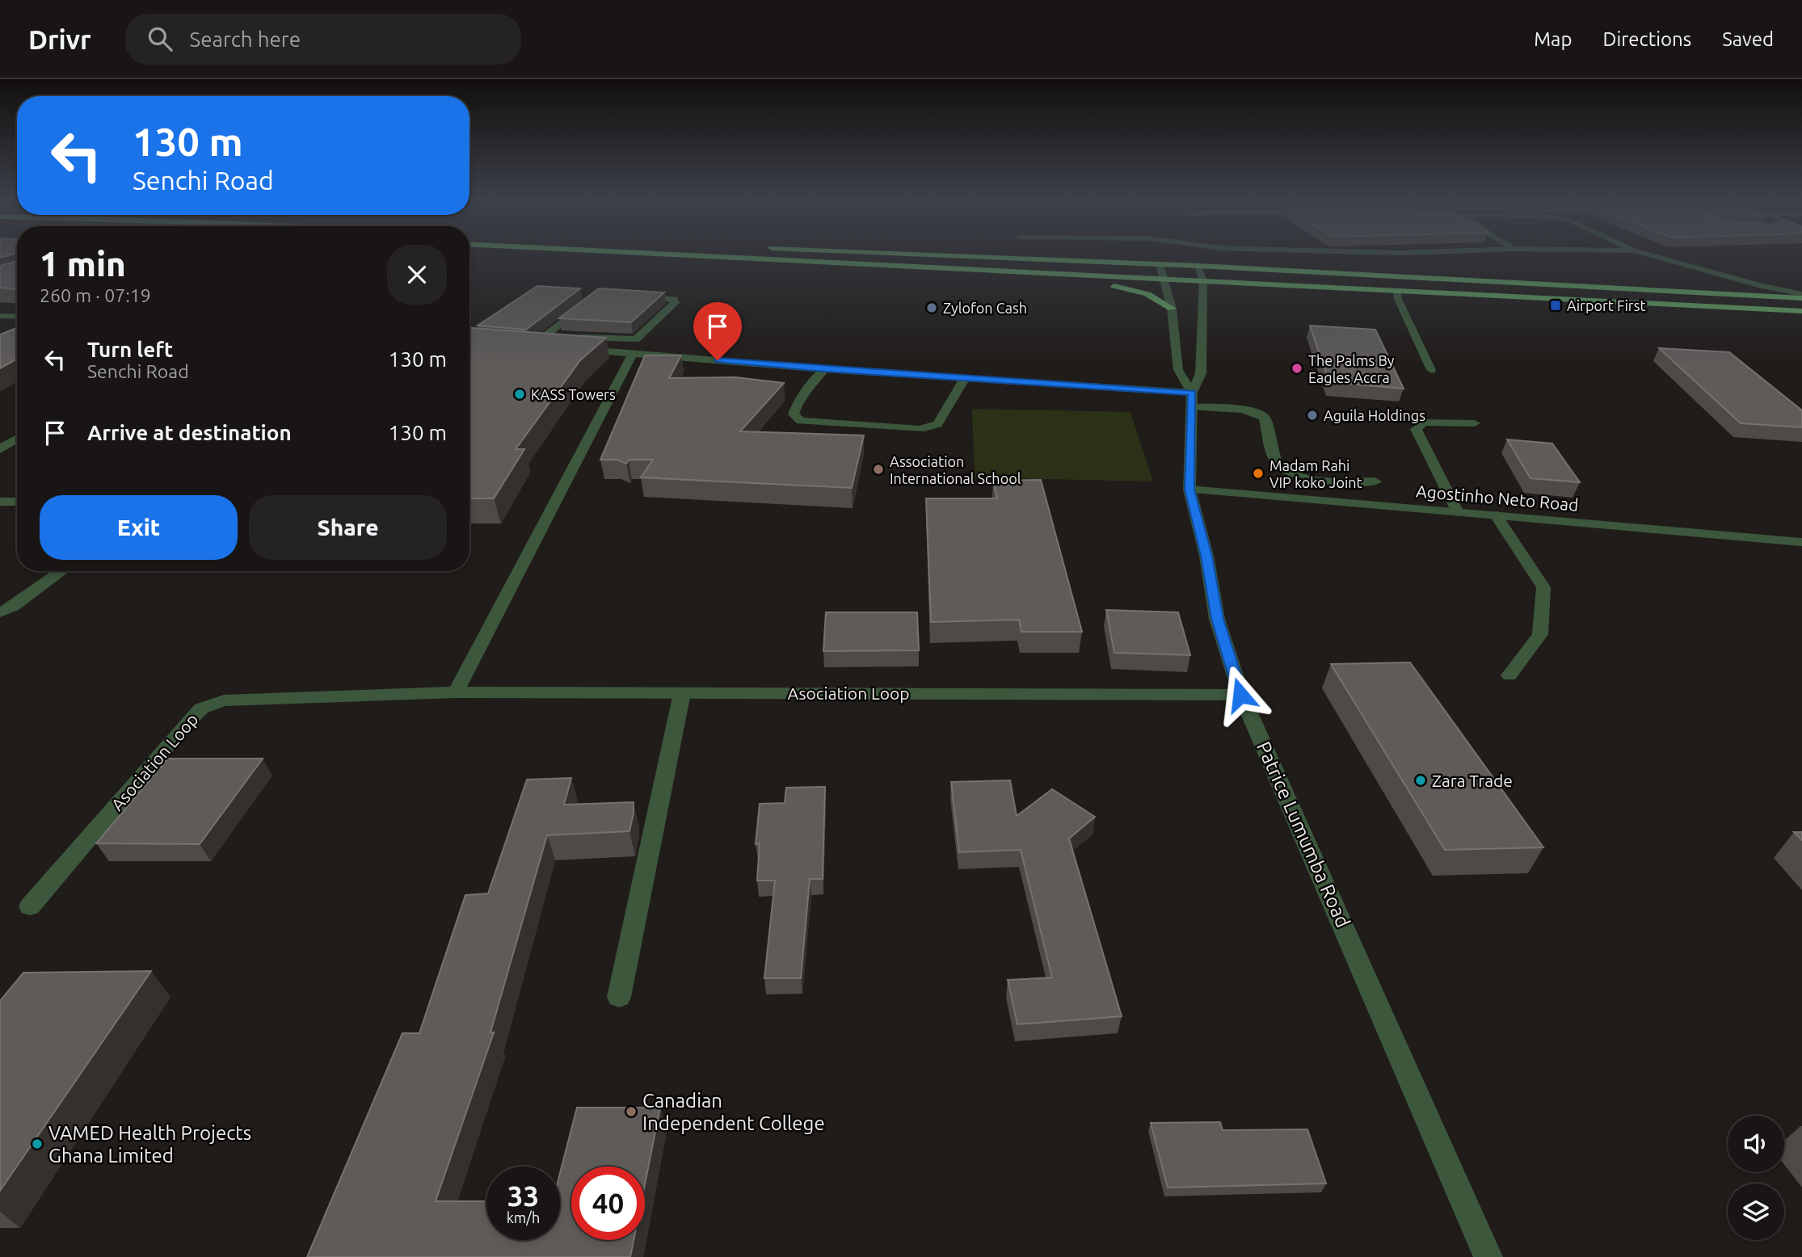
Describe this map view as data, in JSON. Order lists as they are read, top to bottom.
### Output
{
  "streets": {
    "street": ["Agostinho Neto Road", "Asociation Loop", "Patrice Lumumba Road"]
  },
  "crossings": [
    ["Agostinho Neto Road", "Patrice Lumumba Road"],
    ["Asociation Loop", "Patrice Lumumba Road"]
  ],
  "places": {
    "transit": ["Airport First"],
    "other": [
      "Zylofon Cash",
      "The Palms By Eagles Accra",
      "KASS Towers",
      "Aguila Holdings",
      "Association International School",
      "Madam Rahi VIP koko Joint",
      "Zara Trade",
      "Canadian Independent College",
      "VAMED Health Projects Ghana Limited"
    ]
  },
  "page": {
    "header": "Drivr",
    "search": "Search here",
    "nav": ["Map", "Directions", "Saved"],
    "turn": ["130 m", "Senchi Road"],
    "heading": ["1 min", "260 m · 07:19"],
    "list": [
      {
        "name": "Turn left",
        "note": "Senchi Road",
        "value": "130 m"
      },
      {
        "name": "Arrive at destination",
        "value": "130 m"
      }
    ],
    "buttons": ["Exit", "Share"],
    "speed": "33 km/h",
    "limit": "40"
  }
}
